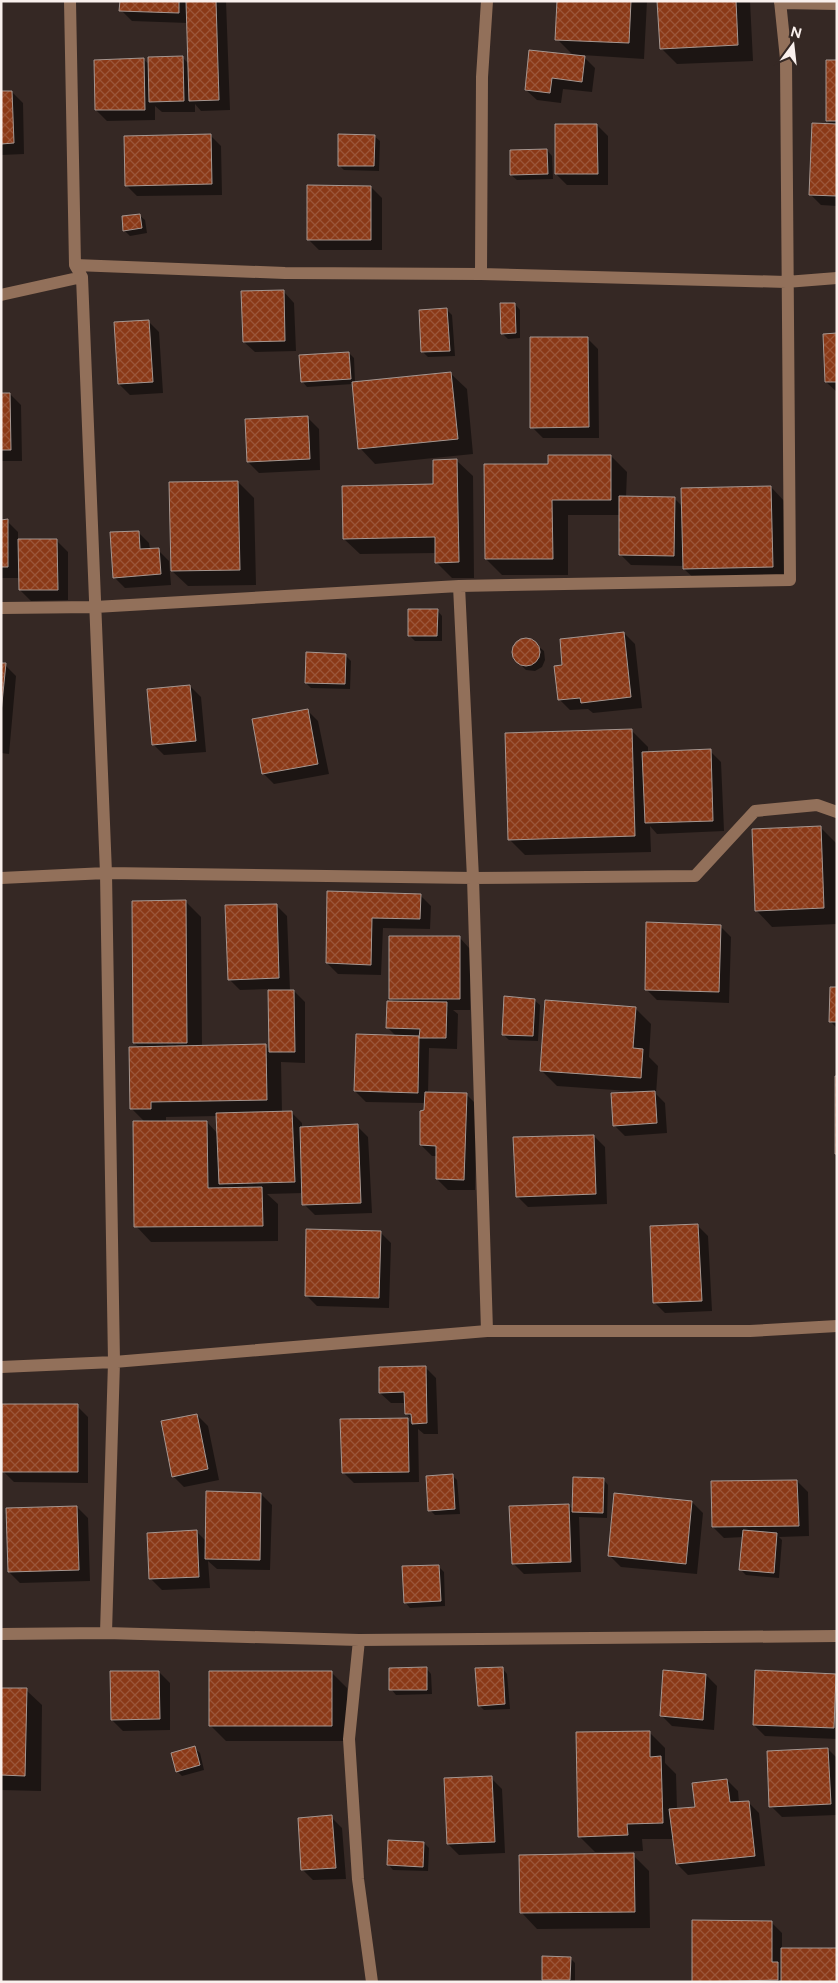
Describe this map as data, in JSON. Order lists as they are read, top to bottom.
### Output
{
  "north": "top"
}
